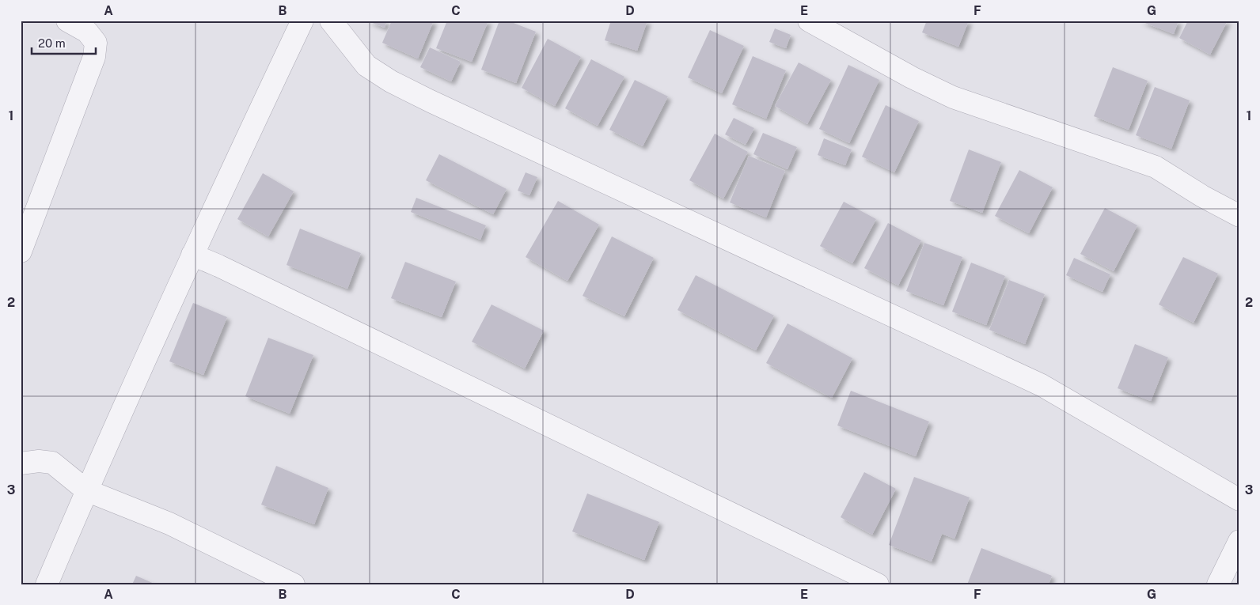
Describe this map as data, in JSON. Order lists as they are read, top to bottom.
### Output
{
  "scale_bar": "20 m",
  "grid": {
    "columns": [
      "A",
      "B",
      "C",
      "D",
      "E",
      "F",
      "G"
    ],
    "rows": ["1", "2", "3"]
  }
}
